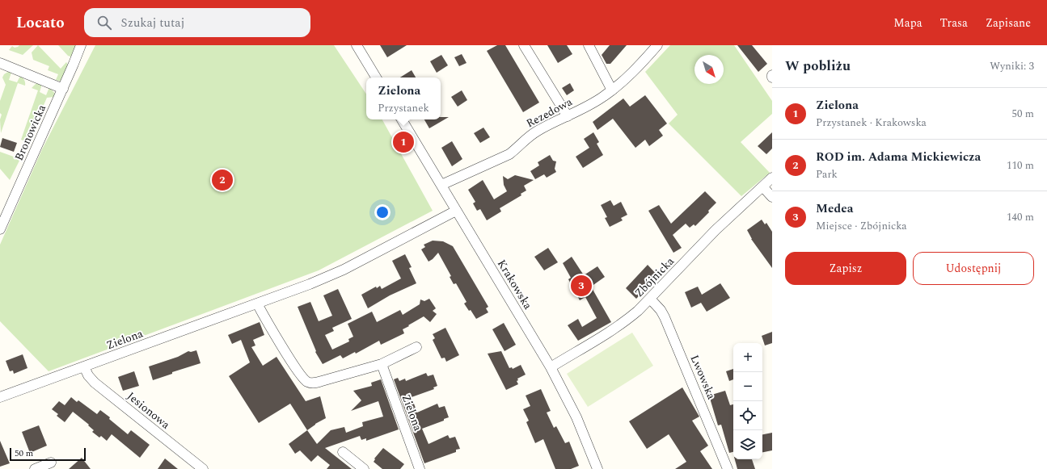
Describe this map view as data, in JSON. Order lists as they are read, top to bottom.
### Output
{
  "streets": {
    "street": [
      "Rezedowa",
      "Bronowicka",
      "Zbójnicka",
      "Krakowska",
      "Zielona",
      "Lwowska",
      "Jesionowa"
    ]
  },
  "crossings": [
    ["Rezedowa", "Krakowska"],
    ["Zbójnicka", "Krakowska"],
    ["Zbójnicka", "Lwowska"],
    ["Krakowska", "Zielona"],
    ["Zielona", "Jesionowa"]
  ],
  "scale_bar": "50 m",
  "north": "bottom right",
  "page": {
    "header": "Locato",
    "search": "Szukaj tutaj",
    "nav": ["Mapa", "Trasa", "Zapisane"],
    "heading": ["W pobliżu", "Wyniki: 3"],
    "popup": ["Zielona", "Przystanek"],
    "list": [
      {
        "mark": "1",
        "name": "Zielona",
        "note": "Przystanek · Krakowska",
        "value": "50 m"
      },
      {
        "mark": "2",
        "name": "ROD im. Adama Mickiewicza",
        "note": "Park",
        "value": "110 m"
      },
      {
        "mark": "3",
        "name": "Medea",
        "note": "Miejsce · Zbójnicka",
        "value": "140 m"
      }
    ],
    "pins": ["1", "2", "3"],
    "buttons": ["Zapisz", "Udostępnij"],
    "map_buttons": ["+", "−"],
    "scale": "50 m"
  }
}
